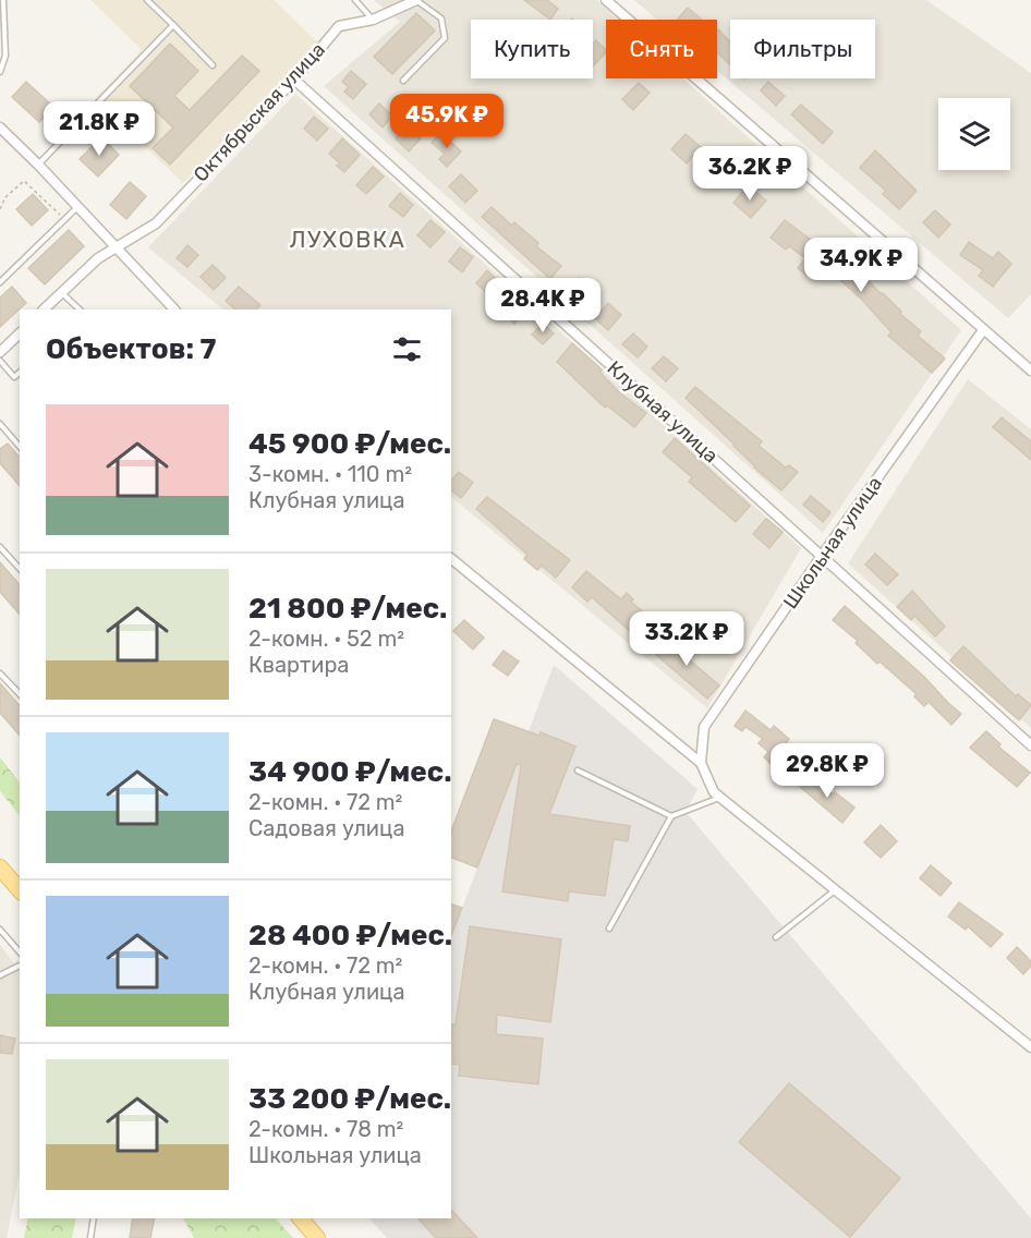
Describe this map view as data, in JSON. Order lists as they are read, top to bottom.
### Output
{
  "streets": {
    "street": ["Октябрьская улица", "Клубная улица", "Школьная улица"]
  },
  "crossings": [
    ["Октябрьская улица", "Клубная улица"],
    ["Клубная улица", "Школьная улица"]
  ],
  "districts": ["ЛУХОВКА"],
  "page": {
    "chip": ["Купить", "Снять", "Фильтры"],
    "price": [
      "45.9K ₽",
      "21.8K ₽",
      "36.2K ₽",
      "34.9K ₽",
      "28.4K ₽",
      "33.2K ₽",
      "29.8K ₽"
    ],
    "heading": "Объектов: 7",
    "list": [
      {
        "name": "45 900 ₽/мес.",
        "note": "3-комн. · 110 m² · Клубная улица"
      },
      {
        "name": "21 800 ₽/мес.",
        "note": "2-комн. · 52 m² · Квартира"
      },
      {
        "name": "34 900 ₽/мес.",
        "note": "2-комн. · 72 m² · Садовая улица"
      },
      {
        "name": "28 400 ₽/мес.",
        "note": "2-комн. · 72 m² · Клубная улица"
      },
      {
        "name": "33 200 ₽/мес.",
        "note": "2-комн. · 78 m² · Школьная улица"
      }
    ]
  }
}
